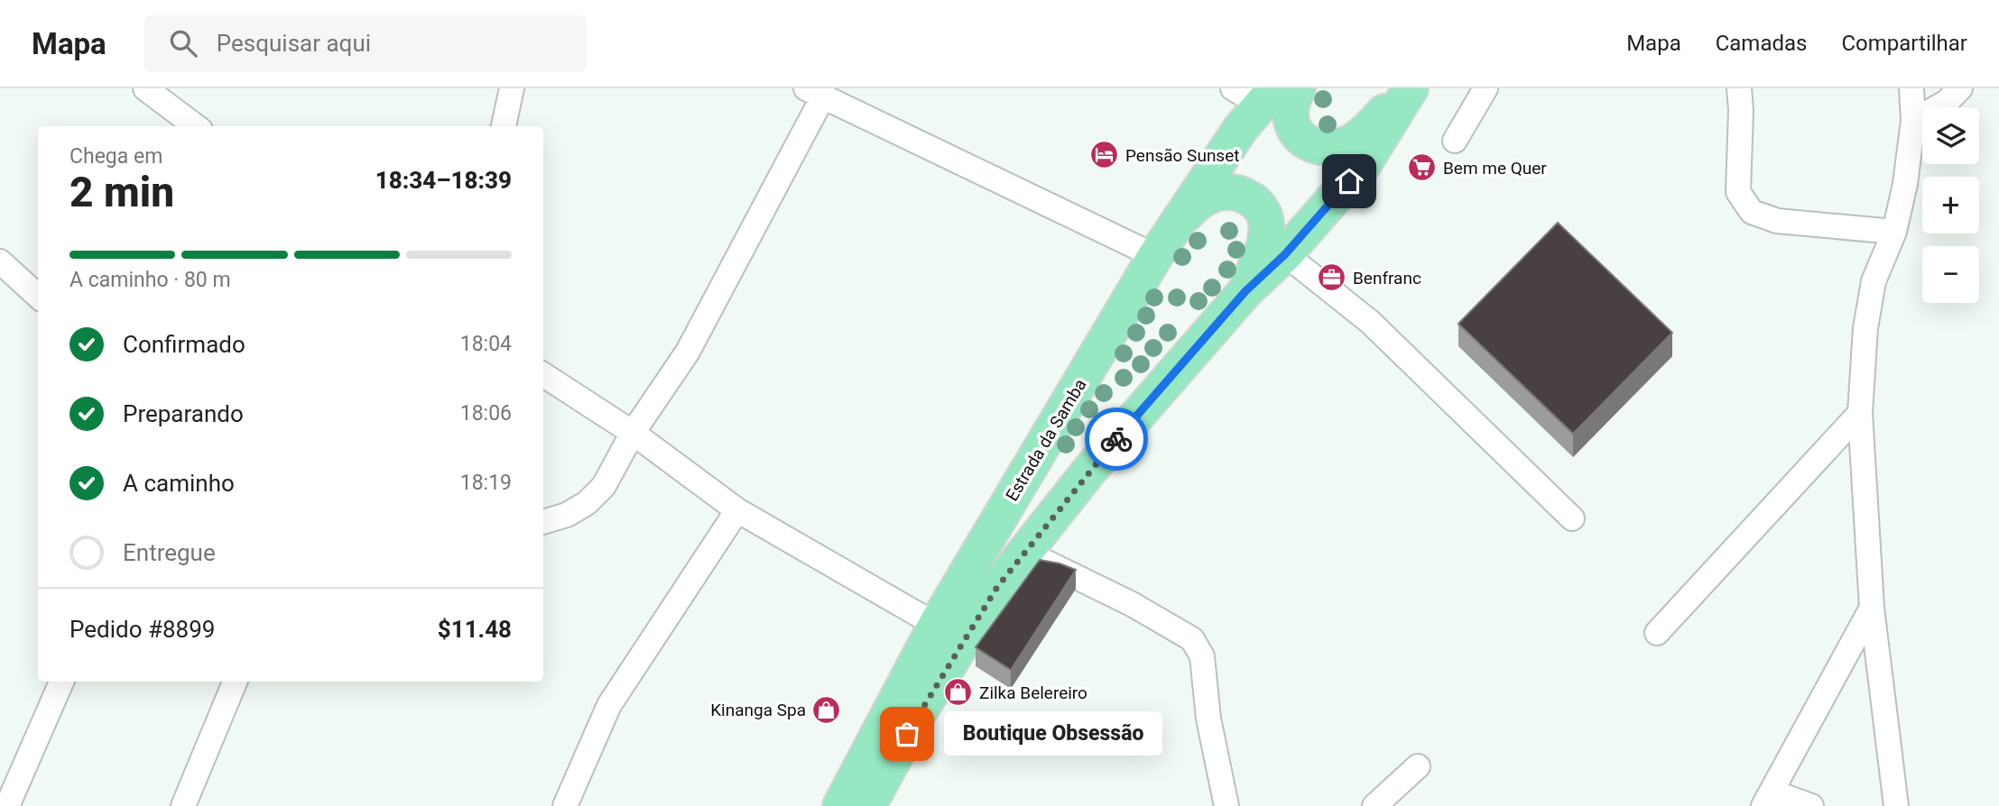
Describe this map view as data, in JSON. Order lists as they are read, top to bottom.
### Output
{
  "streets": {
    "main road": ["Estrada da Samba"]
  },
  "places": {
    "hotel": ["Pensão Sunset"],
    "supermarket": ["Bem me Quer"],
    "office": ["Benfranc"],
    "shop": ["Zilka Belereiro", "Kinanga Spa"],
    "other": ["Boutique Obsessão"]
  },
  "page": {
    "header": "Mapa",
    "search": "Pesquisar aqui",
    "nav": ["Mapa", "Camadas", "Compartilhar"],
    "map_buttons": ["+", "−"],
    "heading": ["2 min", "Chega em", "18:34–18:39"],
    "panel": ["Pedido #8899", "$11.48"],
    "bar": "A caminho · 80 m",
    "list": [
      ["Confirmado", "18:04"],
      ["Preparando", "18:06"],
      ["A caminho", "18:19"],
      "Entregue"
    ],
    "bubble": "Boutique Obsessão"
  }
}
